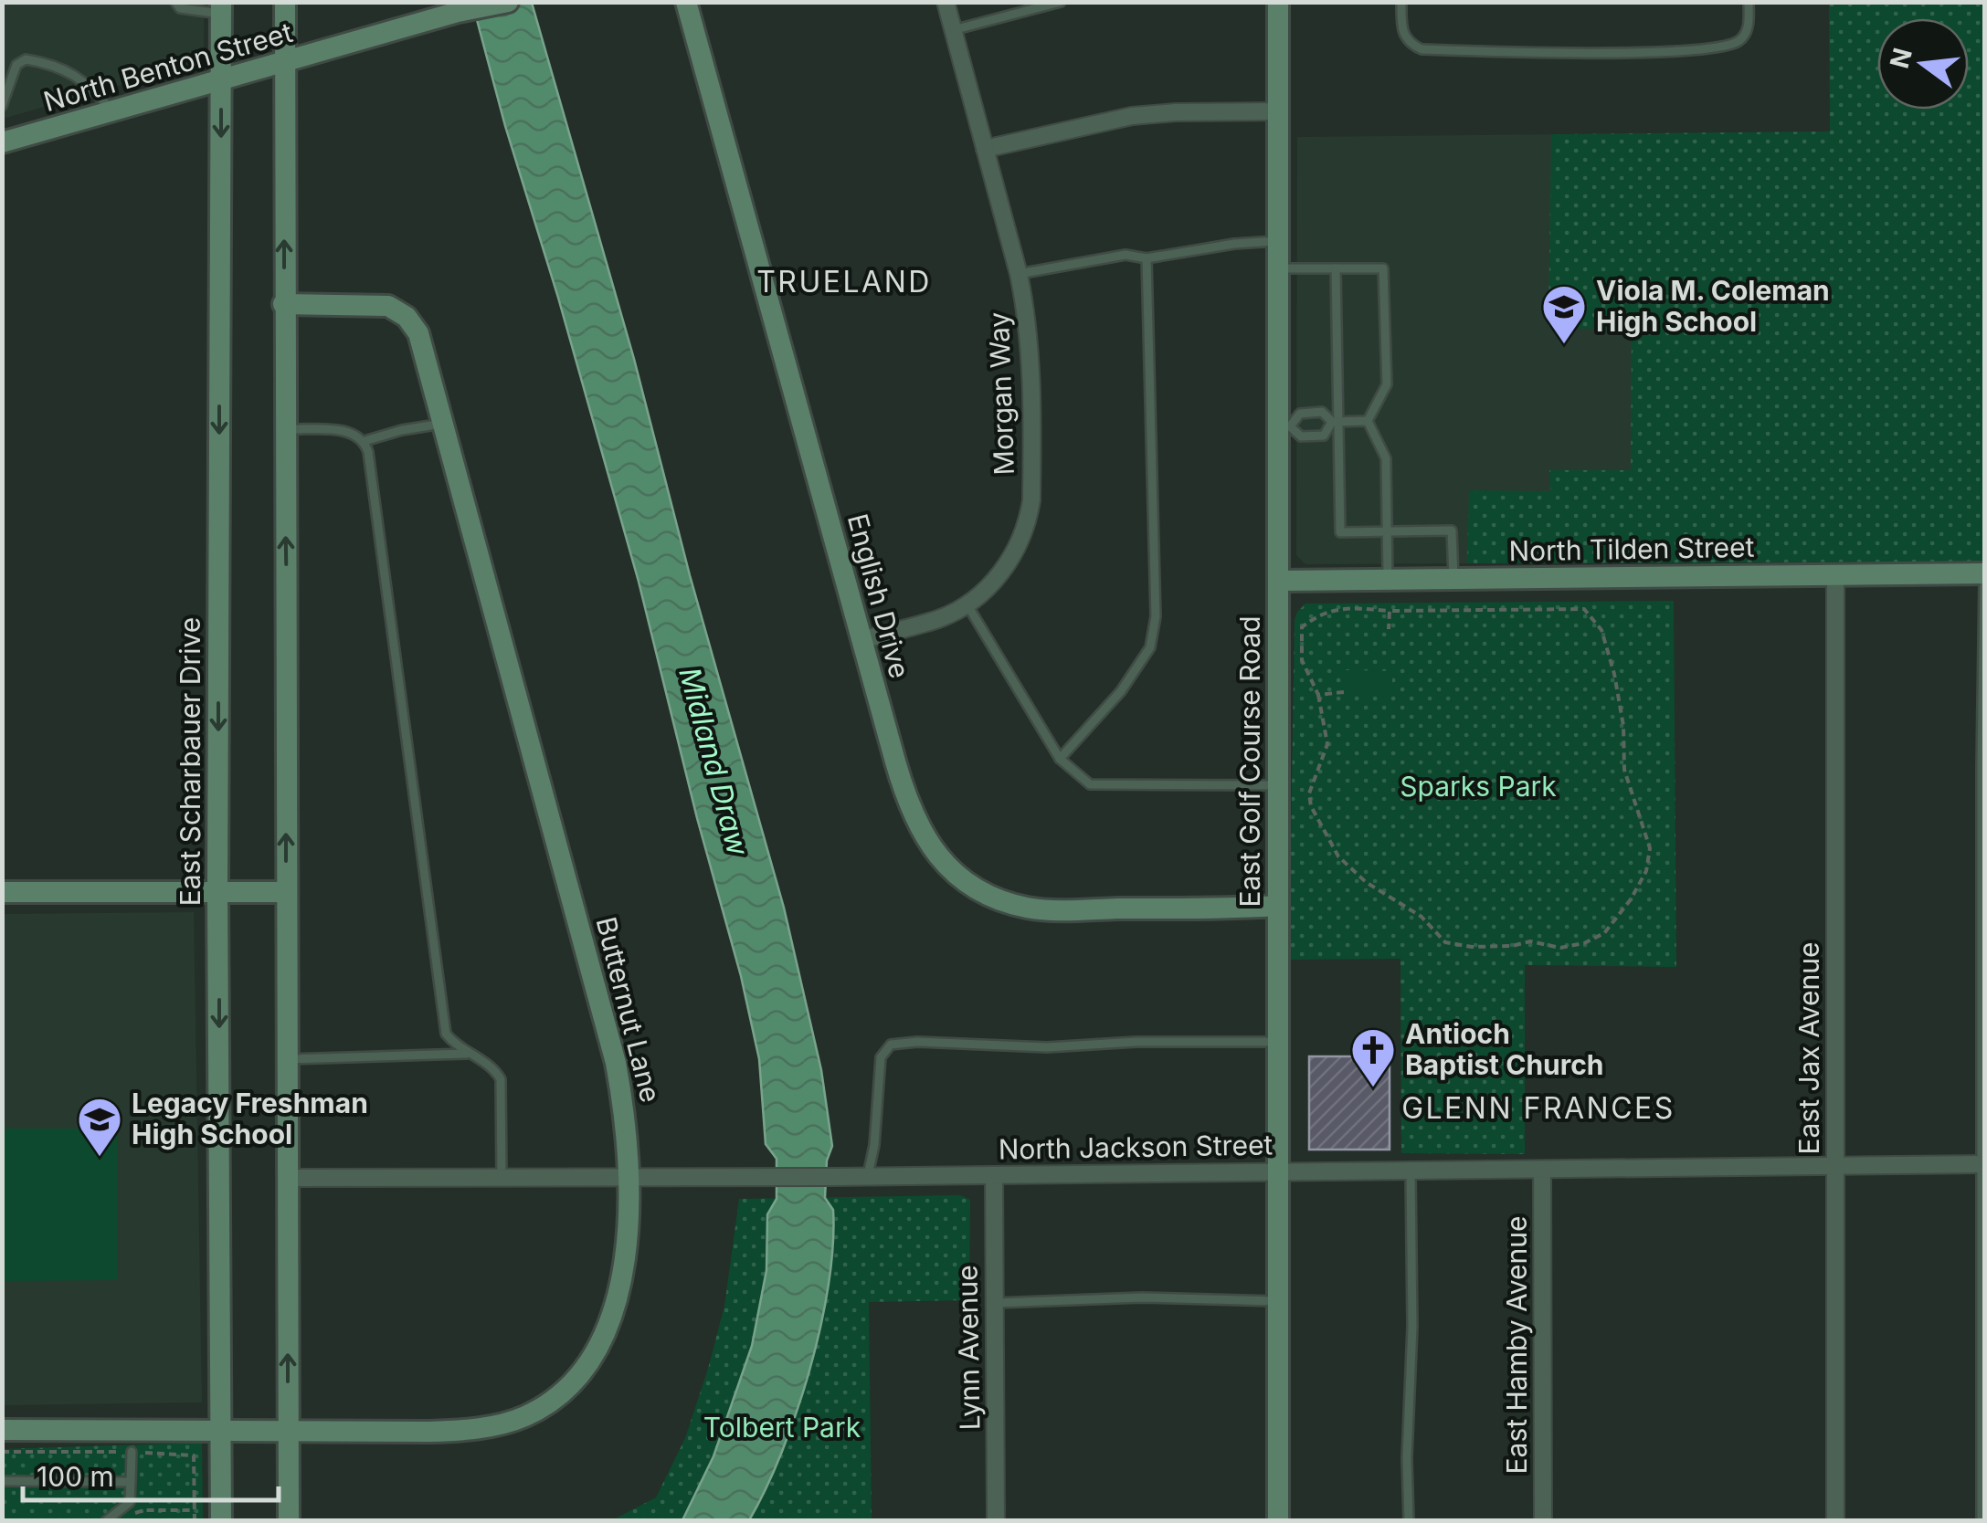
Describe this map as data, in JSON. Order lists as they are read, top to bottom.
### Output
{
  "streets": {
    "street": [
      "North Benton Street",
      "Morgan Way",
      "North Tilden Street",
      "English Drive",
      "East Scharbauer Drive",
      "East Golf Course Road",
      "Butternut Lane",
      "East Jax Avenue",
      "North Jackson Street",
      "East Hamby Avenue",
      "Lynn Avenue"
    ]
  },
  "crossings": [
    ["North Benton Street", "East Scharbauer Drive"],
    ["Morgan Way", "English Drive"],
    ["North Tilden Street", "East Golf Course Road"],
    ["North Tilden Street", "East Jax Avenue"],
    ["English Drive", "East Golf Course Road"],
    ["East Scharbauer Drive", "Butternut Lane"],
    ["East Golf Course Road", "North Jackson Street"],
    ["Butternut Lane", "North Jackson Street"],
    ["East Jax Avenue", "North Jackson Street"],
    ["North Jackson Street", "East Hamby Avenue"],
    ["North Jackson Street", "Lynn Avenue"]
  ],
  "districts": ["TRUELAND", "GLENN FRANCES"],
  "water": ["Midland Draw"],
  "parks": ["Sparks Park", "Tolbert Park"],
  "places": {
    "school or university": ["Viola M. Coleman High School", "Legacy Freshman High School"],
    "church": ["Antioch Baptist Church"]
  },
  "scale_bar": "100 m",
  "north": "left"
}
